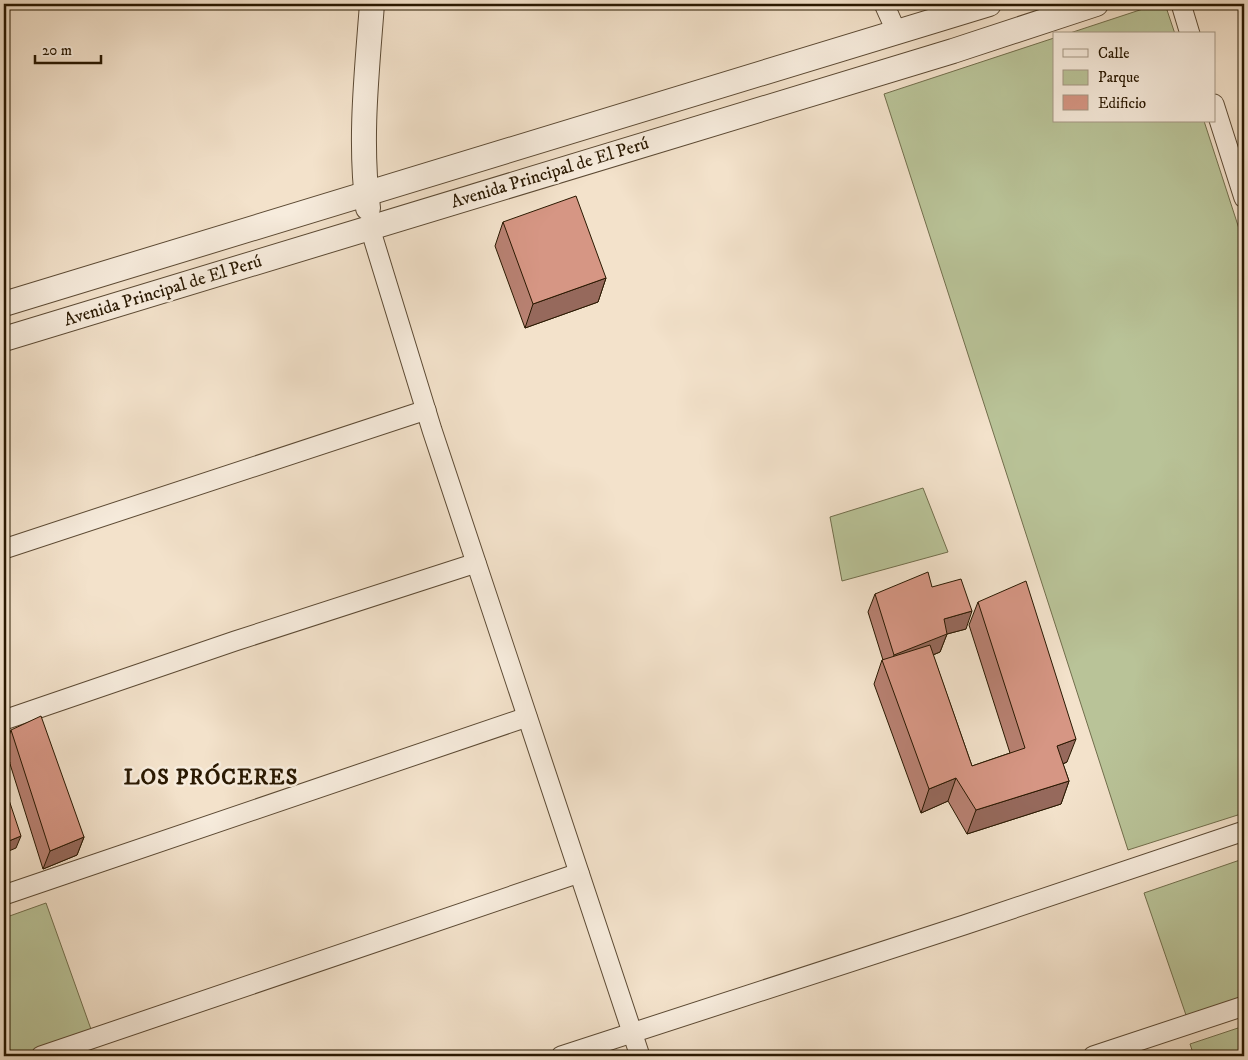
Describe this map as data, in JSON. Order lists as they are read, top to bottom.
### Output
{
  "streets": {
    "street": ["Avenida Principal de El Perú"]
  },
  "districts": ["LOS PRÓCERES"],
  "legend": ["Calle", "Parque", "Edificio"],
  "scale_bar": "20 m"
}
